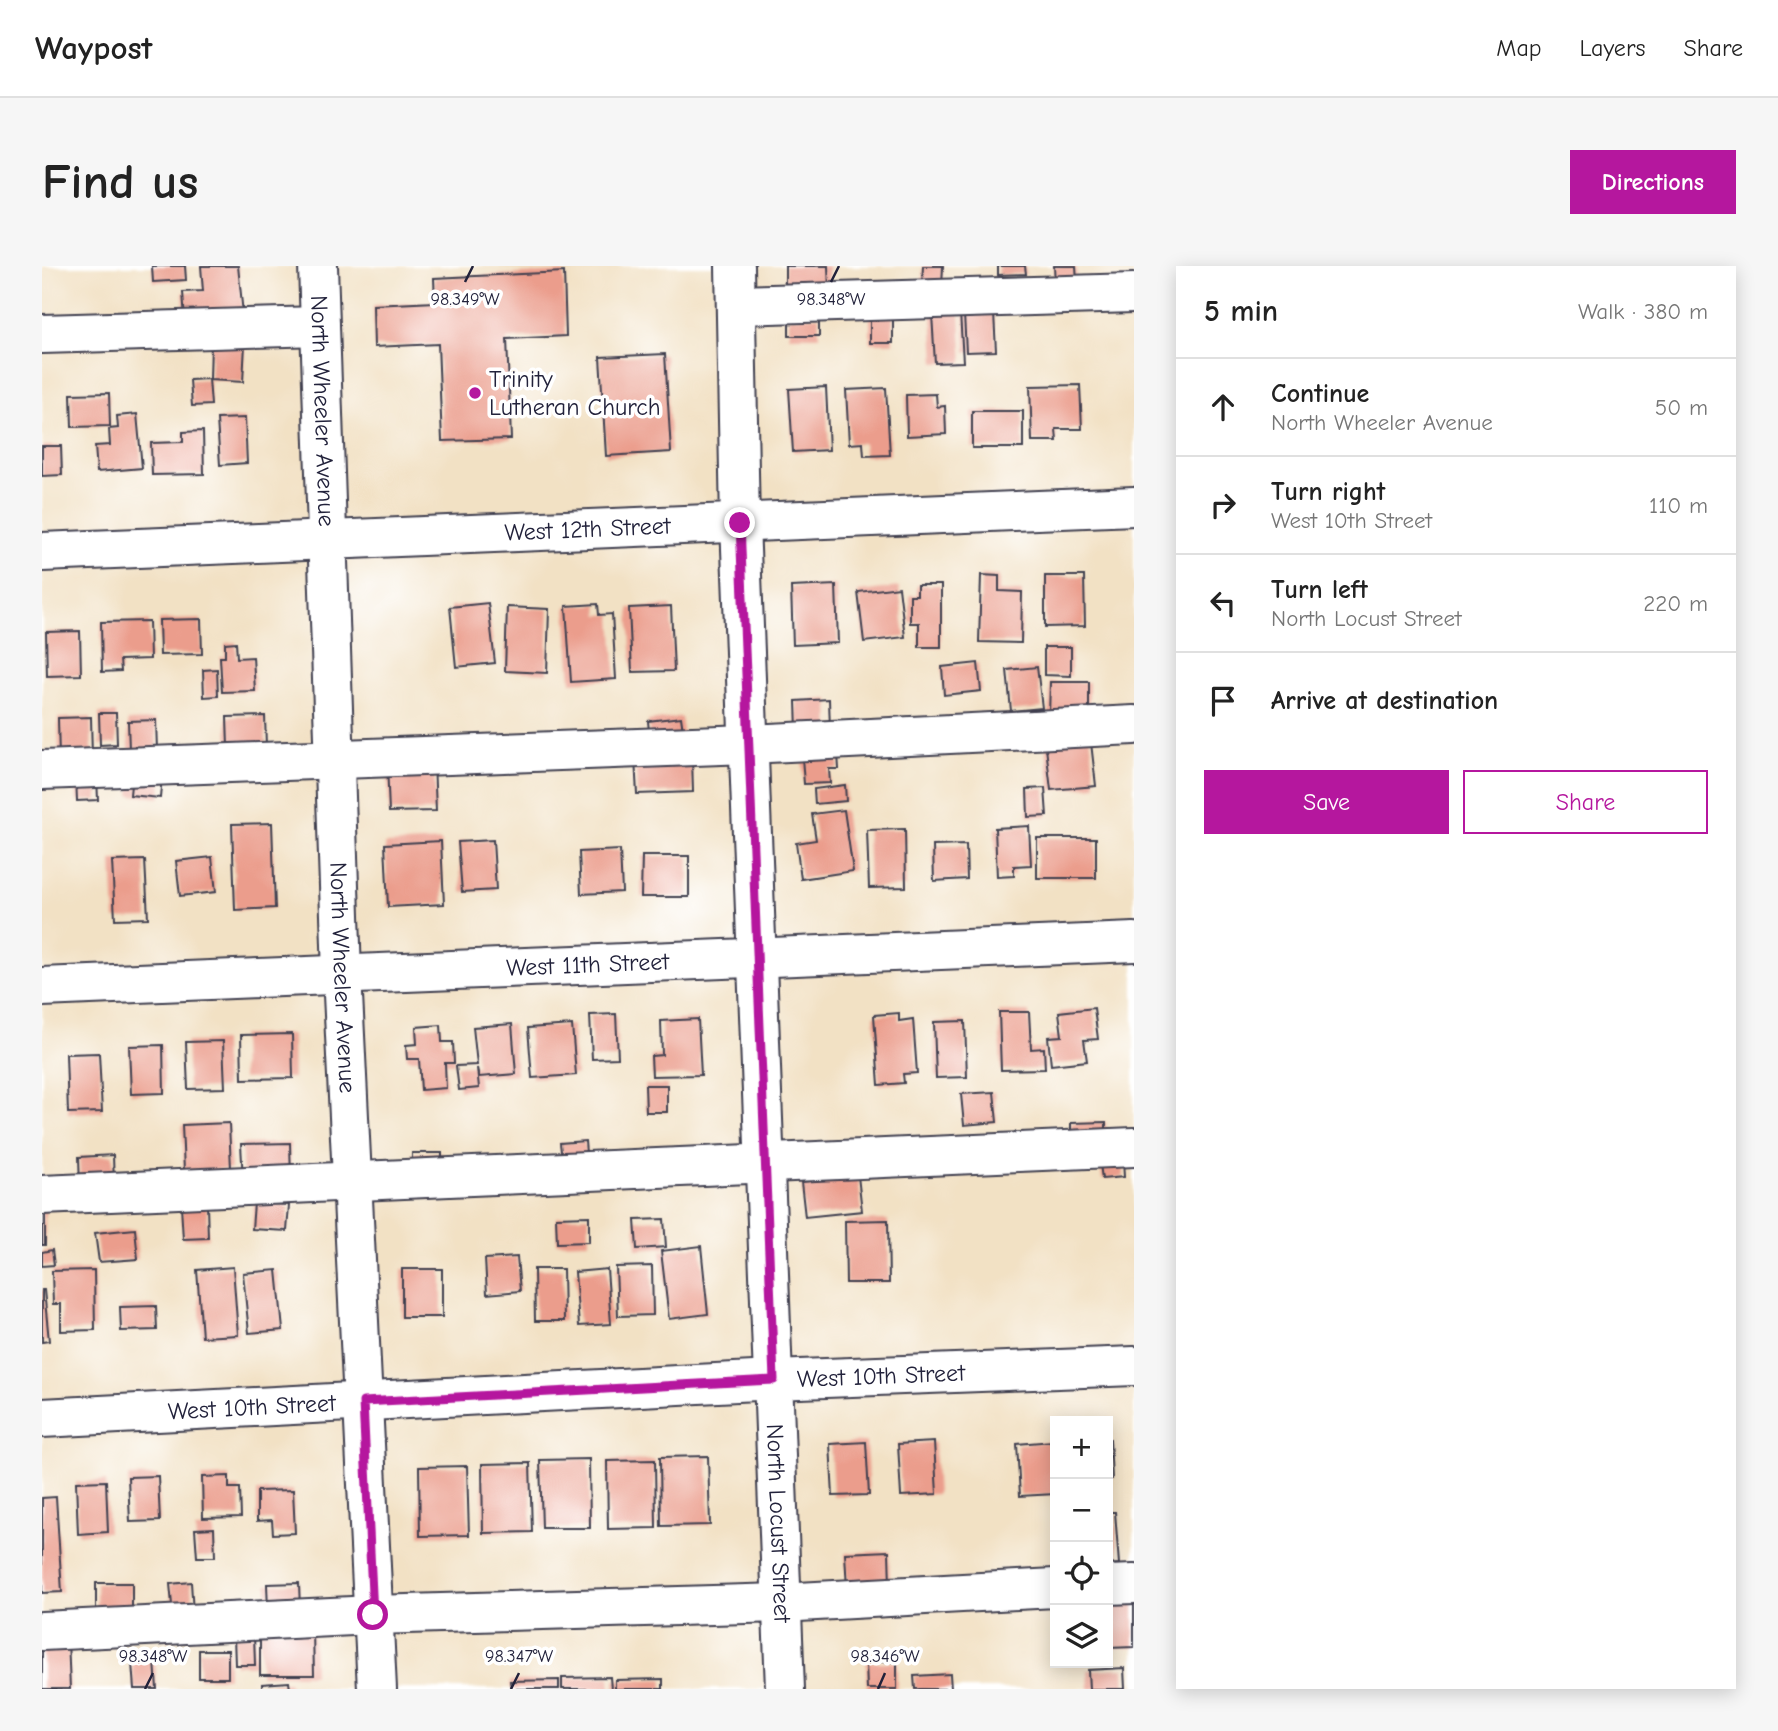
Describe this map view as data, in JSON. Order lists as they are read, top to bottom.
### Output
{
  "streets": {
    "street": [
      "North Wheeler Avenue",
      "West 12th Street",
      "West 11th Street",
      "West 10th Street",
      "North Locust Street"
    ]
  },
  "crossings": [
    ["North Wheeler Avenue", "West 12th Street"],
    ["North Wheeler Avenue", "West 11th Street"],
    ["North Wheeler Avenue", "West 10th Street"],
    ["West 12th Street", "North Locust Street"],
    ["West 11th Street", "North Locust Street"],
    ["West 10th Street", "North Locust Street"]
  ],
  "places": ["Trinity Lutheran Church"],
  "page": {
    "header": "Waypost",
    "nav": ["Map", "Layers", "Share"],
    "buttons": [
      "Directions",
      ["Save", "Share"]
    ],
    "title": "Find us",
    "heading": ["5 min", "Walk · 380 m"],
    "list": [
      ["Continue", "North Wheeler Avenue", "50 m"],
      ["Turn right", "West 10th Street", "110 m"],
      ["Turn left", "North Locust Street", "220 m"],
      "Arrive at destination"
    ],
    "map_buttons": ["+", "−"]
  },
  "coordinates": [
    "98.349°W",
    "98.348°W",
    "98.347°W",
    "98.346°W"
  ]
}
